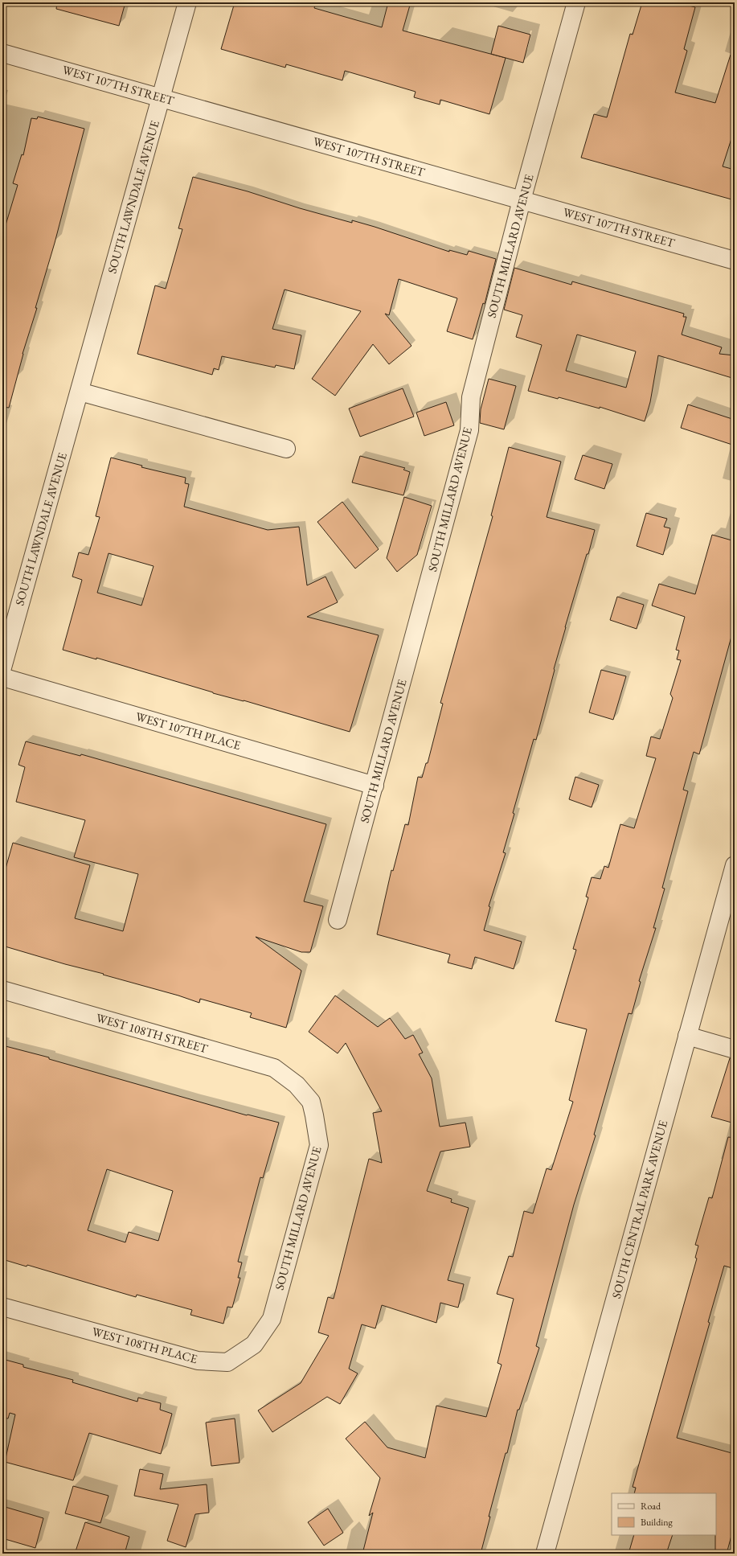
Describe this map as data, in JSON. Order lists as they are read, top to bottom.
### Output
{
  "streets": {
    "street": [
      "WEST 107TH STREET",
      "SOUTH LAWNDALE AVENUE",
      "SOUTH MILLARD AVENUE",
      "WEST 107TH PLACE",
      "WEST 108TH STREET",
      "SOUTH CENTRAL PARK AVENUE",
      "WEST 108TH PLACE"
    ]
  },
  "crossings": [
    ["WEST 107TH STREET", "SOUTH LAWNDALE AVENUE"],
    ["WEST 107TH STREET", "SOUTH MILLARD AVENUE"],
    ["SOUTH MILLARD AVENUE", "WEST 107TH PLACE"],
    ["SOUTH MILLARD AVENUE", "WEST 108TH STREET"],
    ["SOUTH MILLARD AVENUE", "WEST 108TH PLACE"]
  ],
  "legend": ["Road", "Building"]
}
